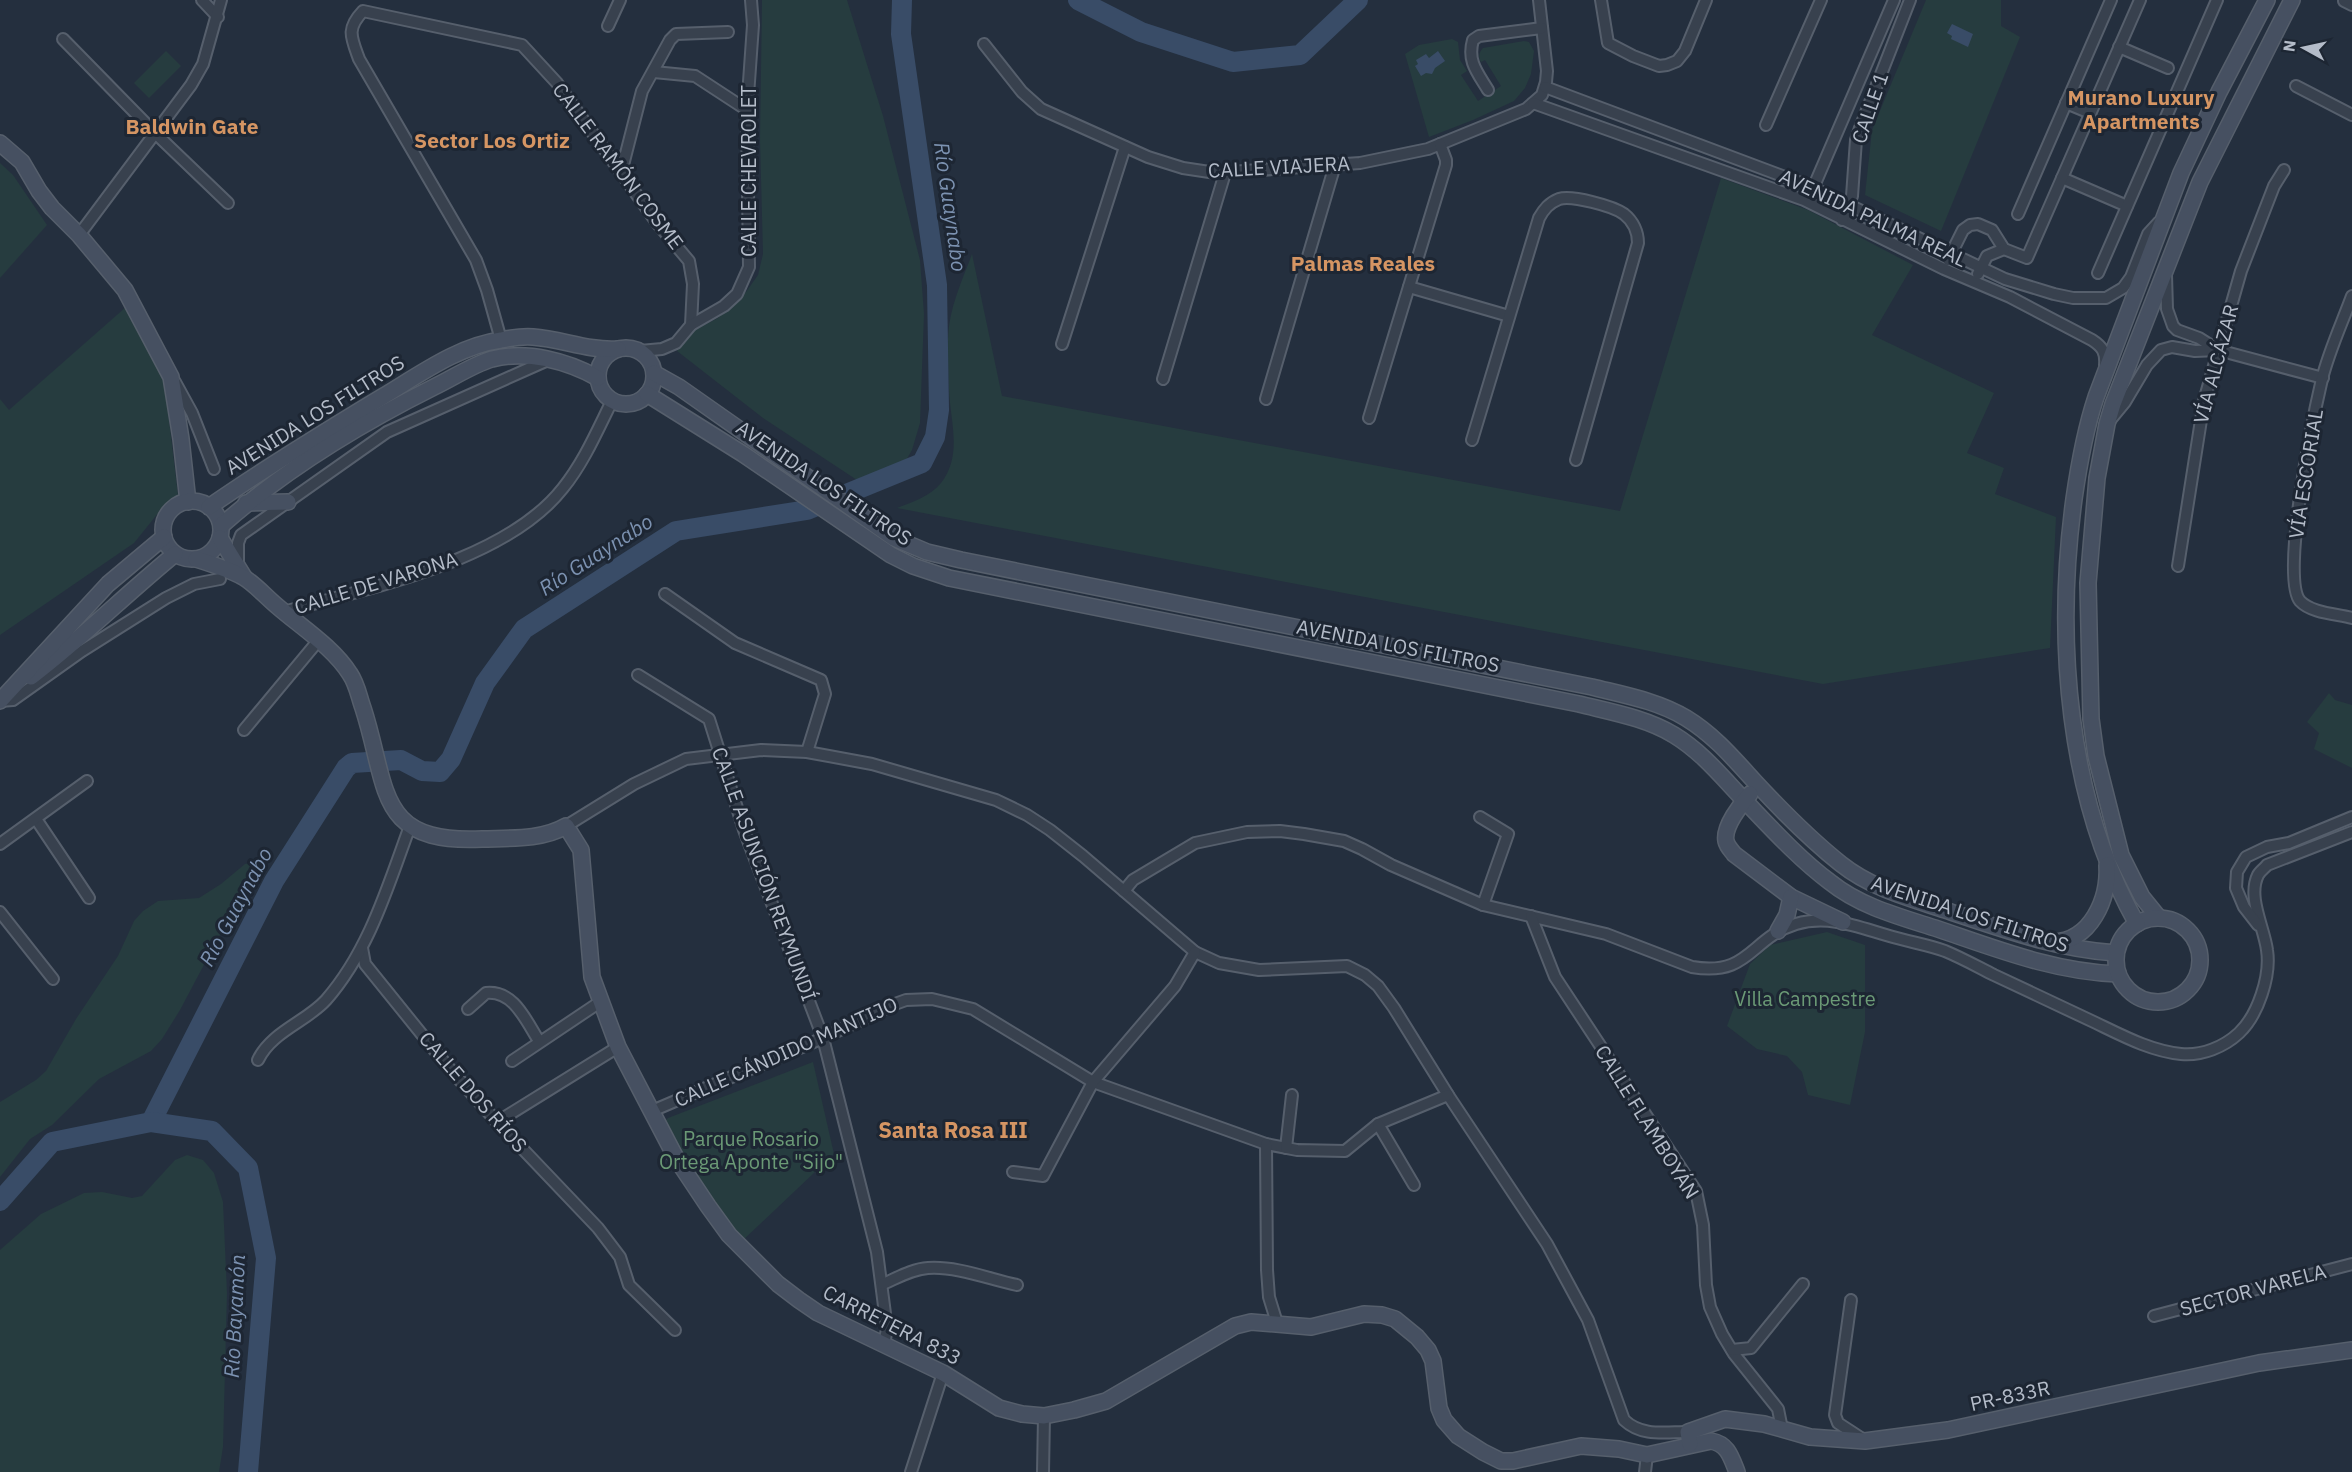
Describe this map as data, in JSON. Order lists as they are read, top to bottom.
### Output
{
  "streets": {
    "main road": ["AVENIDA LOS FILTROS", "CARRETERA 833", "PR-833R"],
    "street": [
      "CALLE 1",
      "CALLE RAMÓN COSME",
      "CALLE VIAJERA",
      "CALLE CHEVROLET",
      "AVENIDA PALMA REAL",
      "VÍA ALCÁZAR",
      "VÍA ESCORIAL",
      "CALLE DE VARONA",
      "CALLE ASUNCIÓN REYMUNDÍ",
      "CALLE CÁNDIDO MANTIJO",
      "CALLE DOS RÍOS",
      "CALLE FLAMBOYÁN",
      "SECTOR VARELA"
    ]
  },
  "crossings": [
    ["CALLE 1", "AVENIDA PALMA REAL"],
    ["CALLE RAMÓN COSME", "CALLE CHEVROLET"],
    ["CALLE RAMÓN COSME", "AVENIDA LOS FILTROS"],
    ["CALLE VIAJERA", "AVENIDA PALMA REAL"],
    ["CALLE CHEVROLET", "AVENIDA LOS FILTROS"],
    ["CALLE CHEVROLET", "CALLE DE VARONA"],
    ["AVENIDA LOS FILTROS", "CALLE DE VARONA"],
    ["CALLE ASUNCIÓN REYMUNDÍ", "CALLE CÁNDIDO MANTIJO"],
    ["CALLE ASUNCIÓN REYMUNDÍ", "CARRETERA 833"],
    ["CALLE CÁNDIDO MANTIJO", "CARRETERA 833"],
    ["CALLE FLAMBOYÁN", "PR-833R"],
    ["CARRETERA 833", "PR-833R"]
  ],
  "districts": [
    "Murano Luxury Apartments",
    "Baldwin Gate",
    "Sector Los Ortiz",
    "Palmas Reales",
    "Santa Rosa III"
  ],
  "water": ["Río Guaynabo", "Río Bayamón"],
  "parks": ["Villa Campestre", "Parque Rosario Ortega Aponte \"Sijo\""],
  "north": "left"
}
